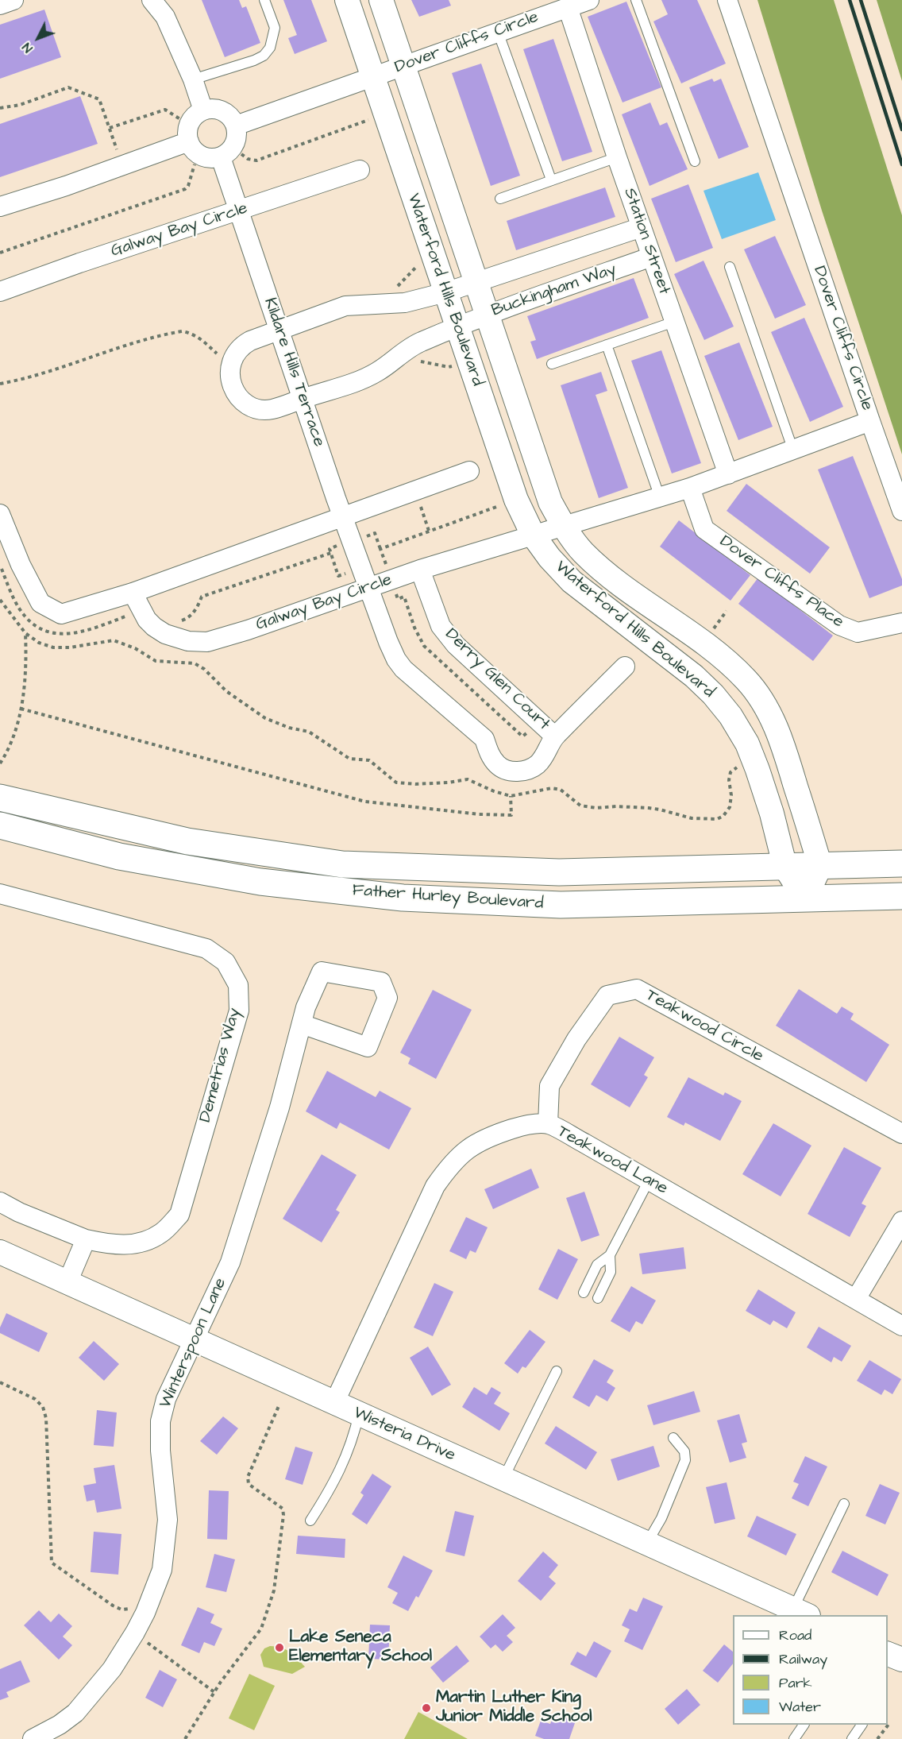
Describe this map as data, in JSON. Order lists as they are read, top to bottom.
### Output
{
  "streets": {
    "main road": ["Father Hurley Boulevard"],
    "street": [
      "Dover Cliffs Circle",
      "Galway Bay Circle",
      "Station Street",
      "Waterford Hills Boulevard",
      "Buckingham Way",
      "Kildare Hills Terrace",
      "Dover Cliffs Place",
      "Derry Glen Court",
      "Teakwood Circle",
      "Demetrias Way",
      "Teakwood Lane",
      "Winterspoon Lane",
      "Wisteria Drive"
    ]
  },
  "crossings": [
    ["Dover Cliffs Circle", "Galway Bay Circle"],
    ["Dover Cliffs Circle", "Station Street"],
    ["Dover Cliffs Circle", "Waterford Hills Boulevard"],
    ["Dover Cliffs Circle", "Dover Cliffs Place"],
    ["Galway Bay Circle", "Waterford Hills Boulevard"],
    ["Galway Bay Circle", "Kildare Hills Terrace"],
    ["Galway Bay Circle", "Derry Glen Court"],
    ["Station Street", "Buckingham Way"],
    ["Waterford Hills Boulevard", "Buckingham Way"],
    ["Waterford Hills Boulevard", "Father Hurley Boulevard"],
    ["Buckingham Way", "Kildare Hills Terrace"],
    ["Kildare Hills Terrace", "Derry Glen Court"],
    ["Teakwood Circle", "Teakwood Lane"],
    ["Teakwood Lane", "Wisteria Drive"],
    ["Winterspoon Lane", "Wisteria Drive"]
  ],
  "places": ["Lake Seneca Elementary School", "Martin Luther King Junior Middle School"],
  "legend": [
    "Road",
    "Railway",
    "Park",
    "Water"
  ],
  "north": "bottom left"
}
